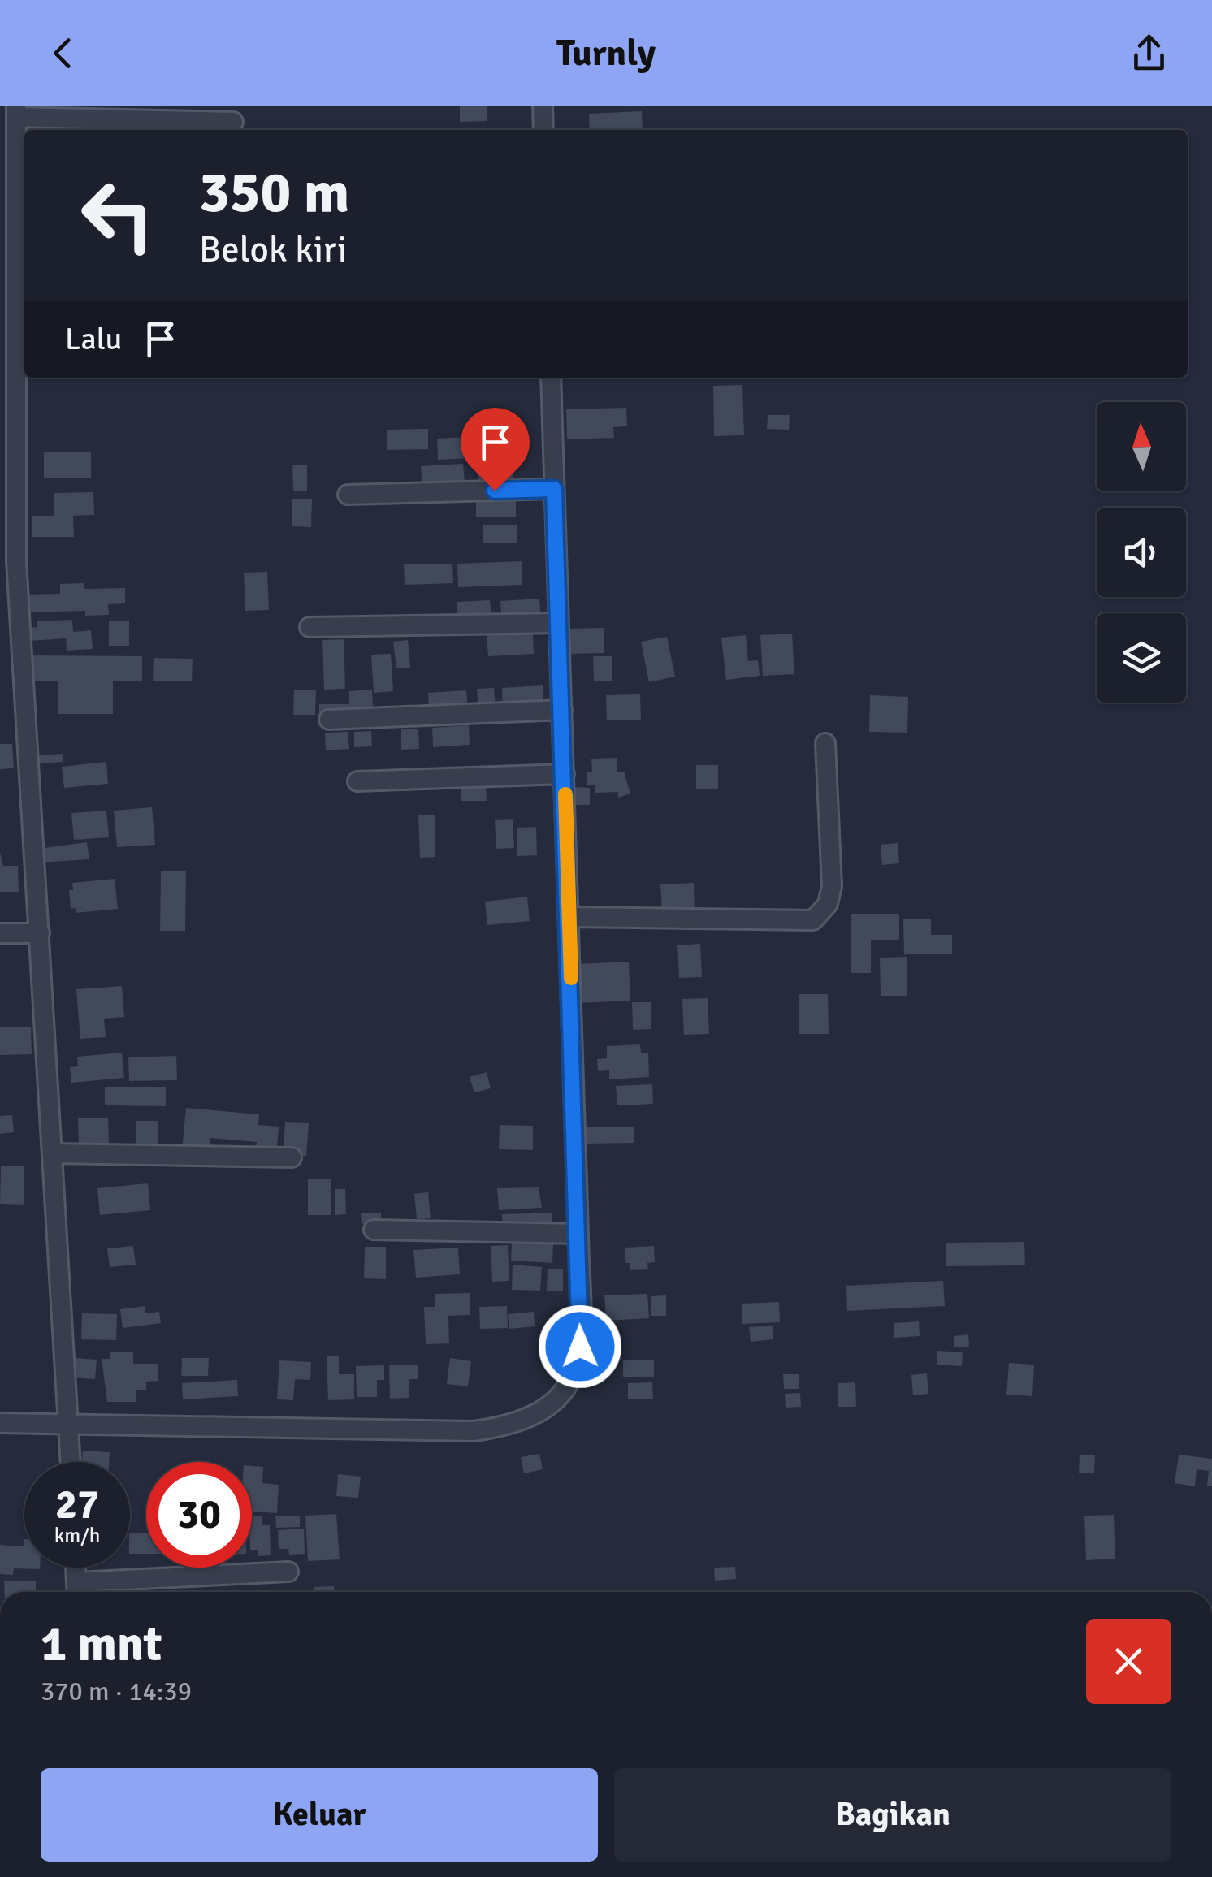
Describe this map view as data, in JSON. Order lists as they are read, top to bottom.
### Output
{
  "north": "top",
  "page": {
    "header": "Turnly",
    "turn": ["350 m", "Belok kiri"],
    "then": "Lalu",
    "speed": "27 km/h",
    "limit": "30",
    "heading": ["1 mnt", "370 m · 14:39"],
    "buttons": ["Keluar", "Bagikan"]
  }
}
